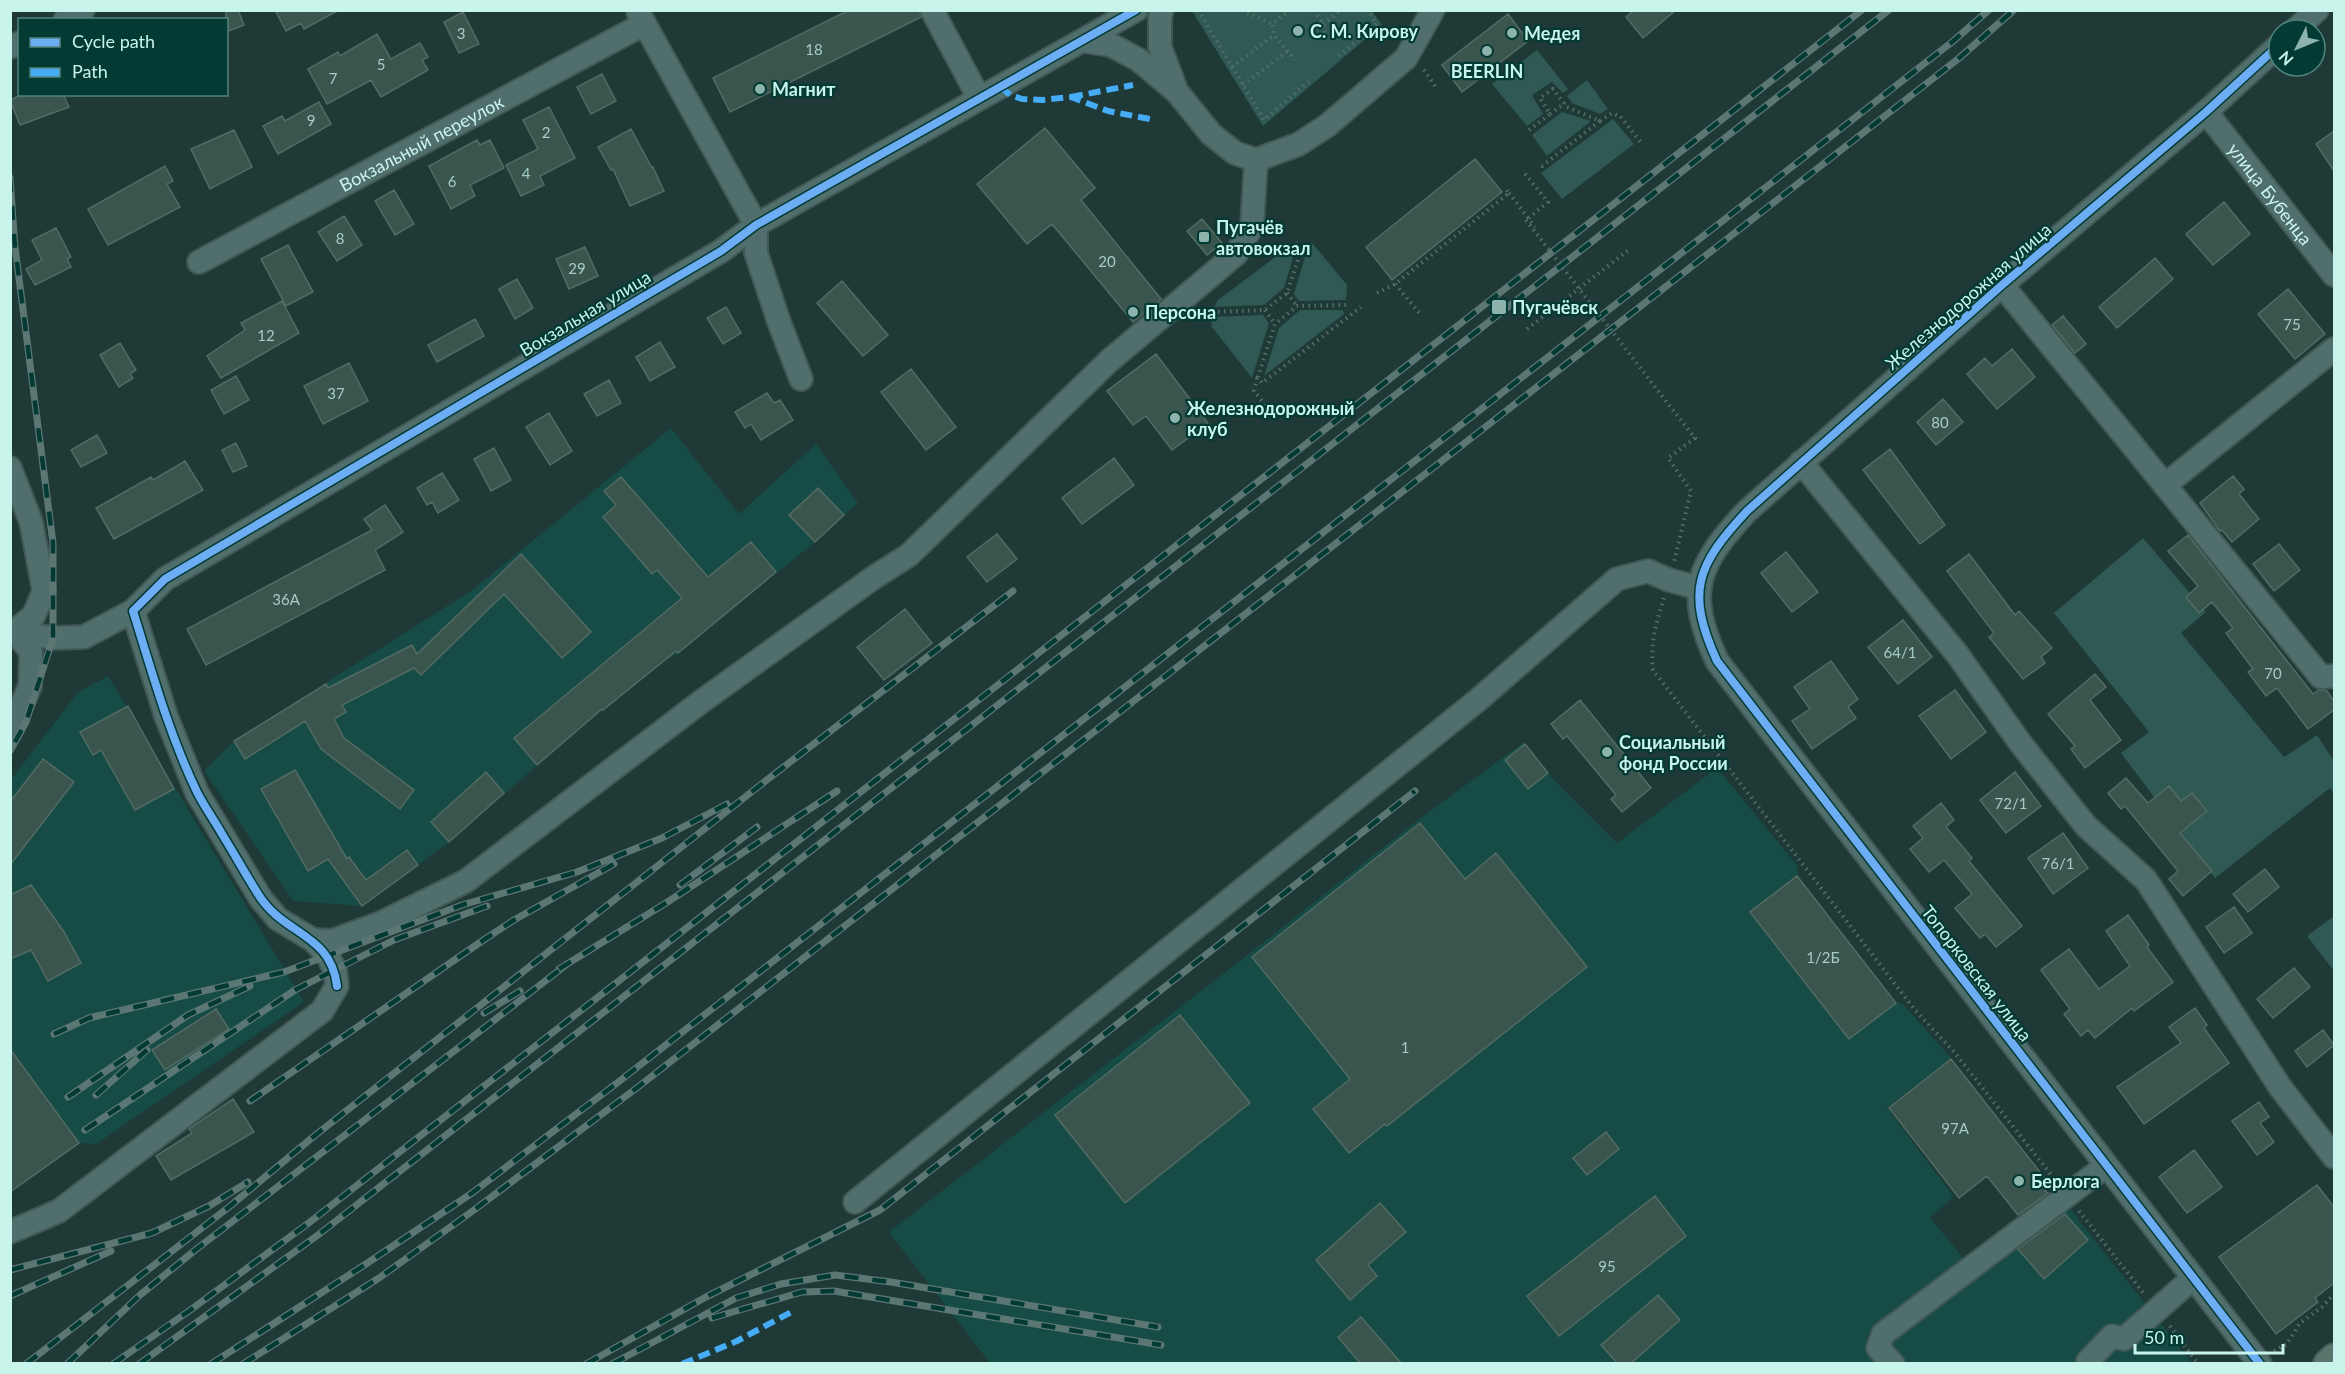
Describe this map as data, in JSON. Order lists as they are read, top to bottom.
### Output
{
  "streets": {
    "street": [
      "Вокзальный переулок",
      "улица Бубенца",
      "Железнодорожная улица",
      "Вокзальная улица",
      "Топорковская улица"
    ]
  },
  "crossings": [
    ["улица Бубенца", "Железнодорожная улица"],
    ["Железнодорожная улица", "Топорковская улица"]
  ],
  "places": {
    "other": [
      "С. М. Кирову",
      "Медея",
      "BEERLIN",
      "Магнит",
      "Персона",
      "Железнодорожный клуб",
      "Социальный фонд России",
      "Берлога"
    ],
    "transit": ["Пугачёв автовокзал", "Пугачёвск"]
  },
  "house_numbers": [
    "3",
    "18",
    "5",
    "7",
    "9",
    "2",
    "4",
    "6",
    "8",
    "20",
    "29",
    "75",
    "12",
    "37",
    "80",
    "36А",
    "64/1",
    "70",
    "72/1",
    "76/1",
    "1/2Б",
    "1",
    "97А",
    "95"
  ],
  "legend": ["Cycle path", "Path"],
  "scale_bar": "50 m",
  "north": "bottom left"
}
